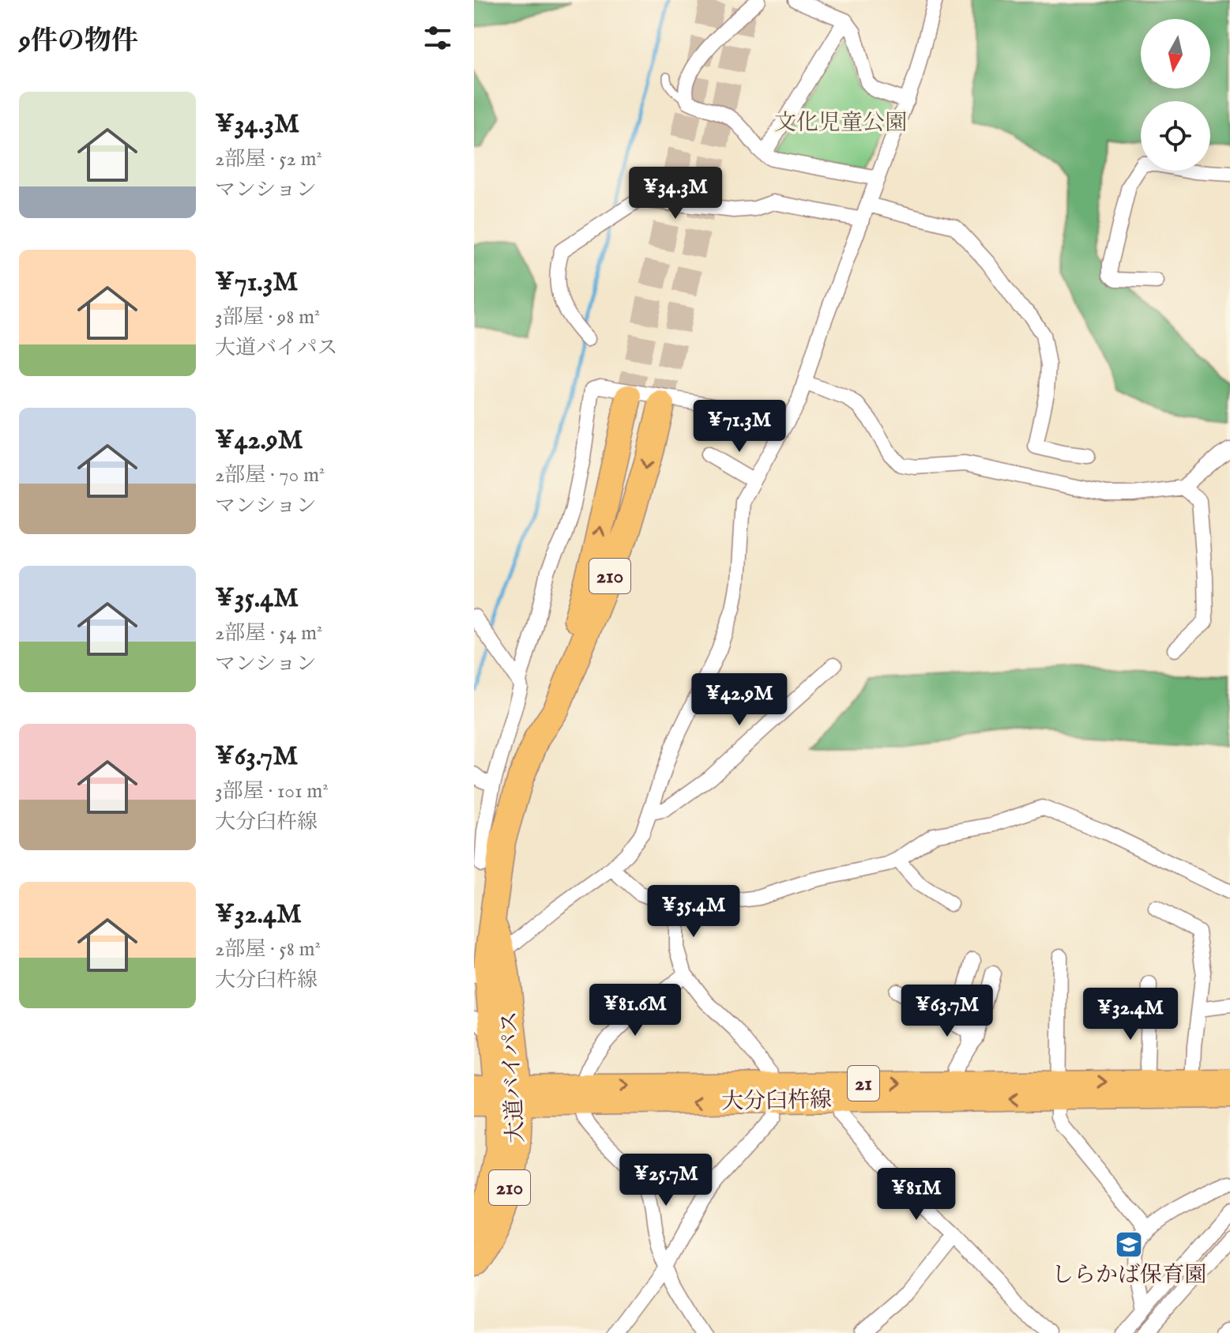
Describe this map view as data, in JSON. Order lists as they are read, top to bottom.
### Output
{
  "streets": {
    "highway": ["210", "大道バイパス"],
    "main road": ["21", "大分臼杵線"]
  },
  "crossings": [
    ["大道バイパス", "大分臼杵線"]
  ],
  "parks": ["文化児童公園"],
  "places": {
    "school or university": ["しらかば保育園"]
  },
  "north": "bottom",
  "page": {
    "heading": "9件の物件",
    "list": [
      {
        "name": "¥34.3M",
        "note": "2部屋 · 52 m² · マンション"
      },
      {
        "name": "¥71.3M",
        "note": "3部屋 · 98 m² · 大道バイパス"
      },
      {
        "name": "¥42.9M",
        "note": "2部屋 · 70 m² · マンション"
      },
      {
        "name": "¥35.4M",
        "note": "2部屋 · 54 m² · マンション"
      },
      {
        "name": "¥63.7M",
        "note": "3部屋 · 101 m² · 大分臼杵線"
      },
      {
        "name": "¥32.4M",
        "note": "2部屋 · 58 m² · 大分臼杵線"
      }
    ],
    "price": [
      "¥34.3M",
      "¥71.3M",
      "¥42.9M",
      "¥35.4M",
      "¥81.6M",
      "¥63.7M",
      "¥32.4M",
      "¥25.7M",
      "¥81M"
    ]
  }
}
